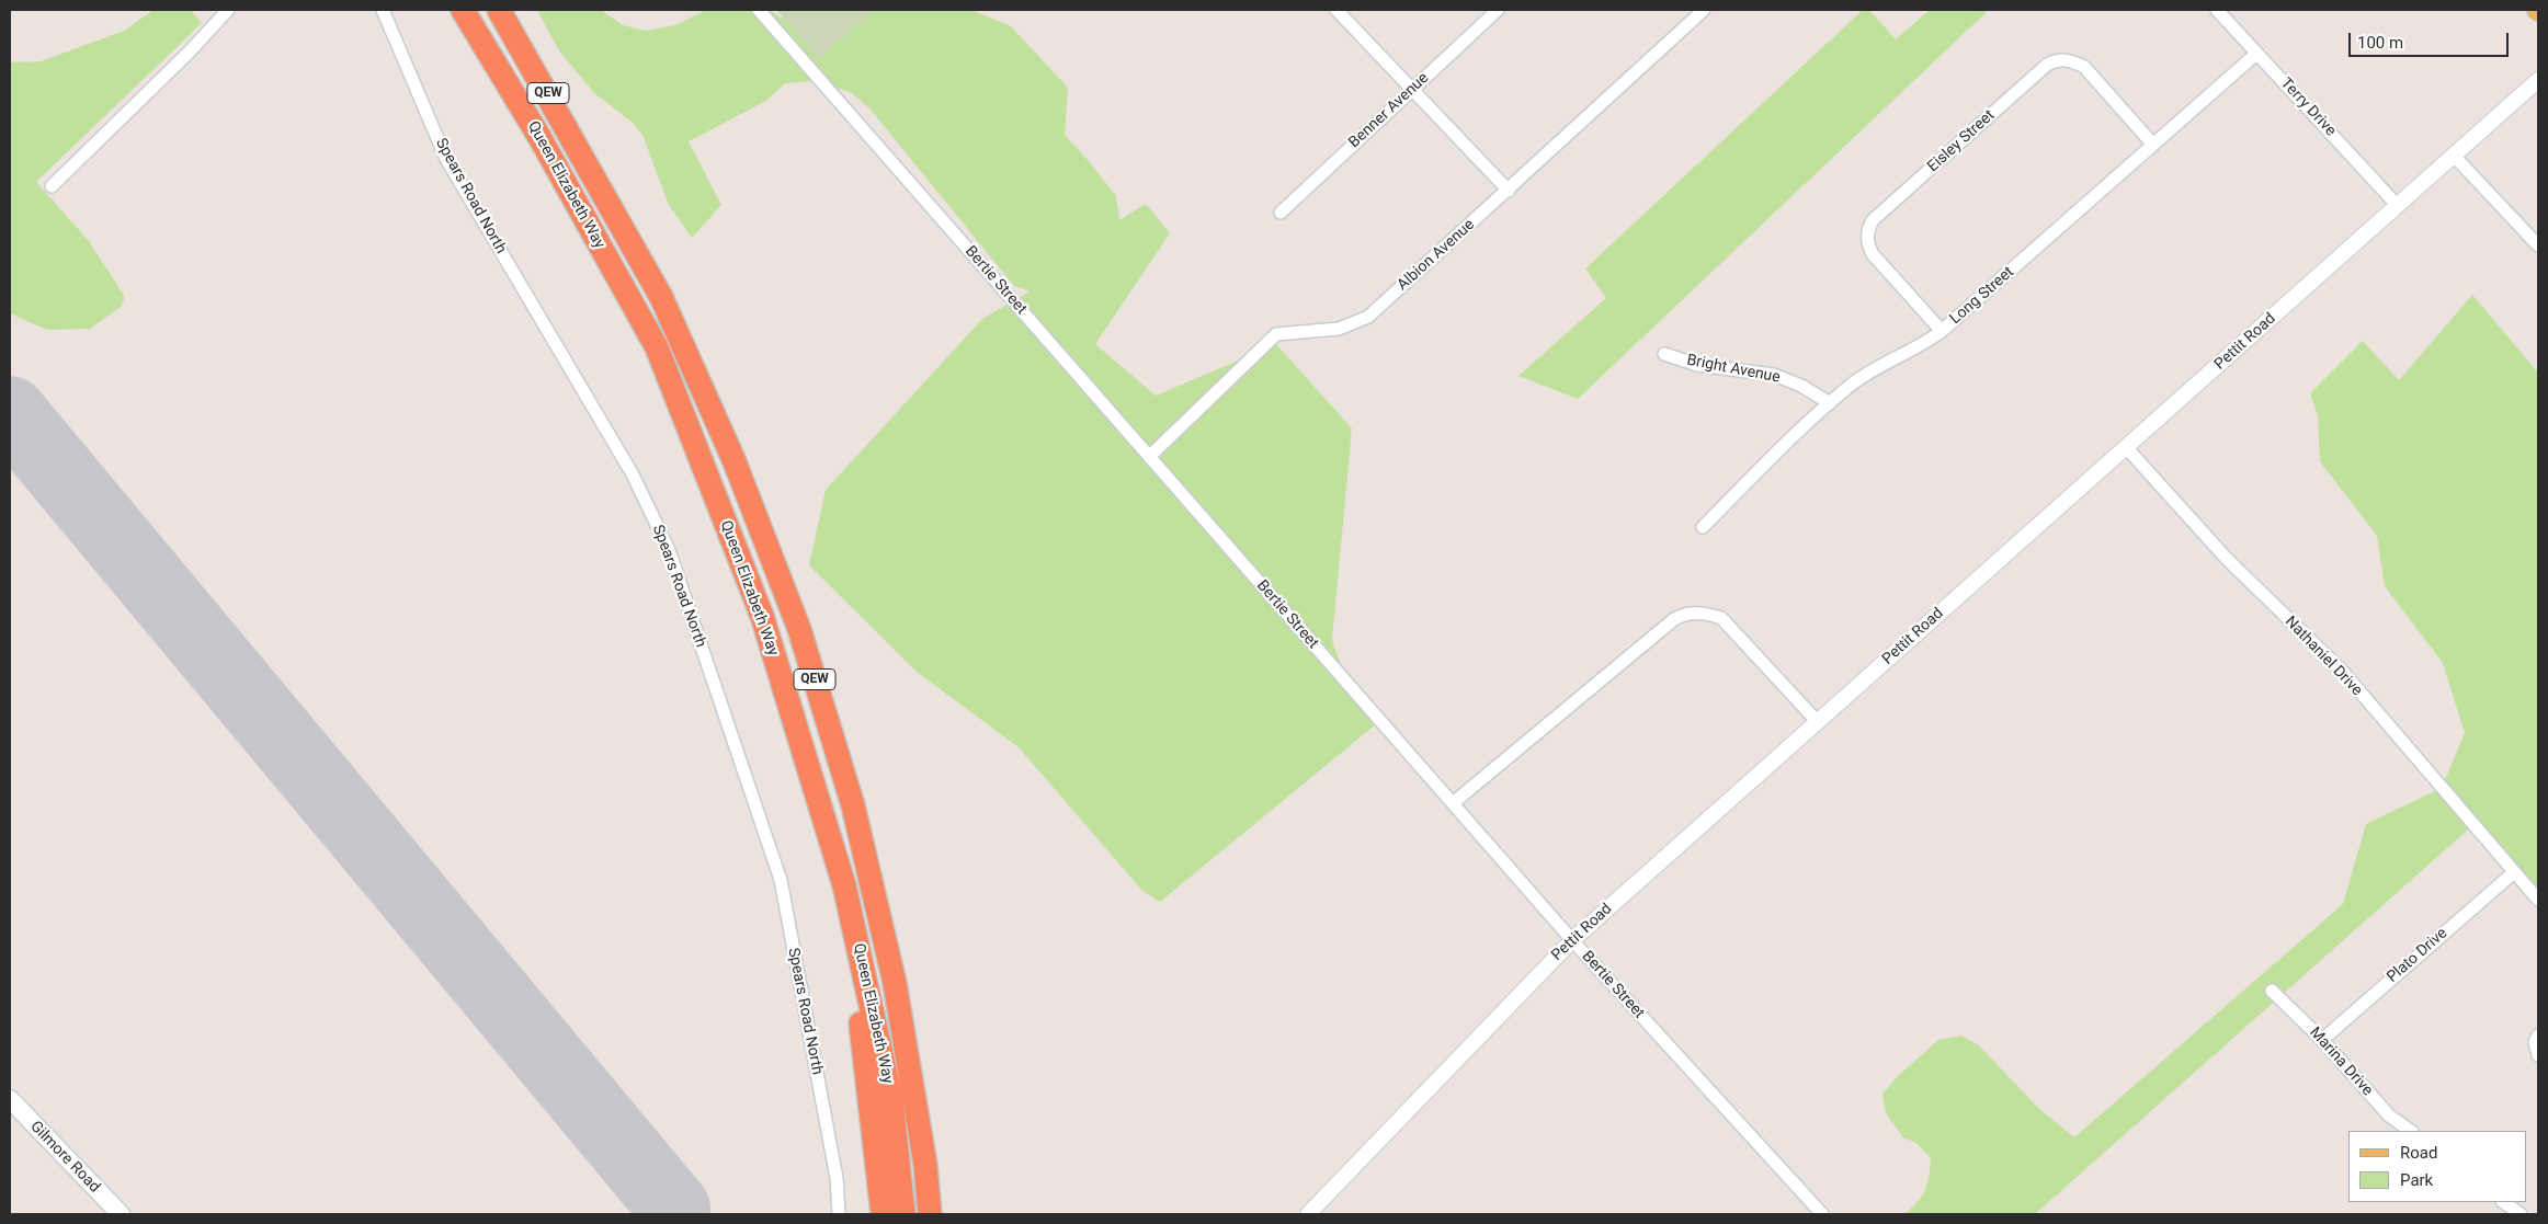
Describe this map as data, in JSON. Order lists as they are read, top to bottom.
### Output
{
  "streets": {
    "highway": ["QEW", "Queen Elizabeth Way"],
    "main road": ["Gilmore Road"],
    "street": [
      "Terry Drive",
      "Benner Avenue",
      "Eisley Street",
      "Spears Road North",
      "Albion Avenue",
      "Bertie Street",
      "Long Street",
      "Pettit Road",
      "Bright Avenue",
      "Nathaniel Drive",
      "Plato Drive",
      "Marina Drive"
    ]
  },
  "crossings": [
    ["Terry Drive", "Long Street"],
    ["Terry Drive", "Pettit Road"],
    ["Eisley Street", "Long Street"],
    ["Albion Avenue", "Bertie Street"],
    ["Bertie Street", "Pettit Road"],
    ["Long Street", "Bright Avenue"],
    ["Pettit Road", "Nathaniel Drive"],
    ["Nathaniel Drive", "Plato Drive"],
    ["Plato Drive", "Marina Drive"]
  ],
  "legend": ["Road", "Park"],
  "scale_bar": "100 m"
}
